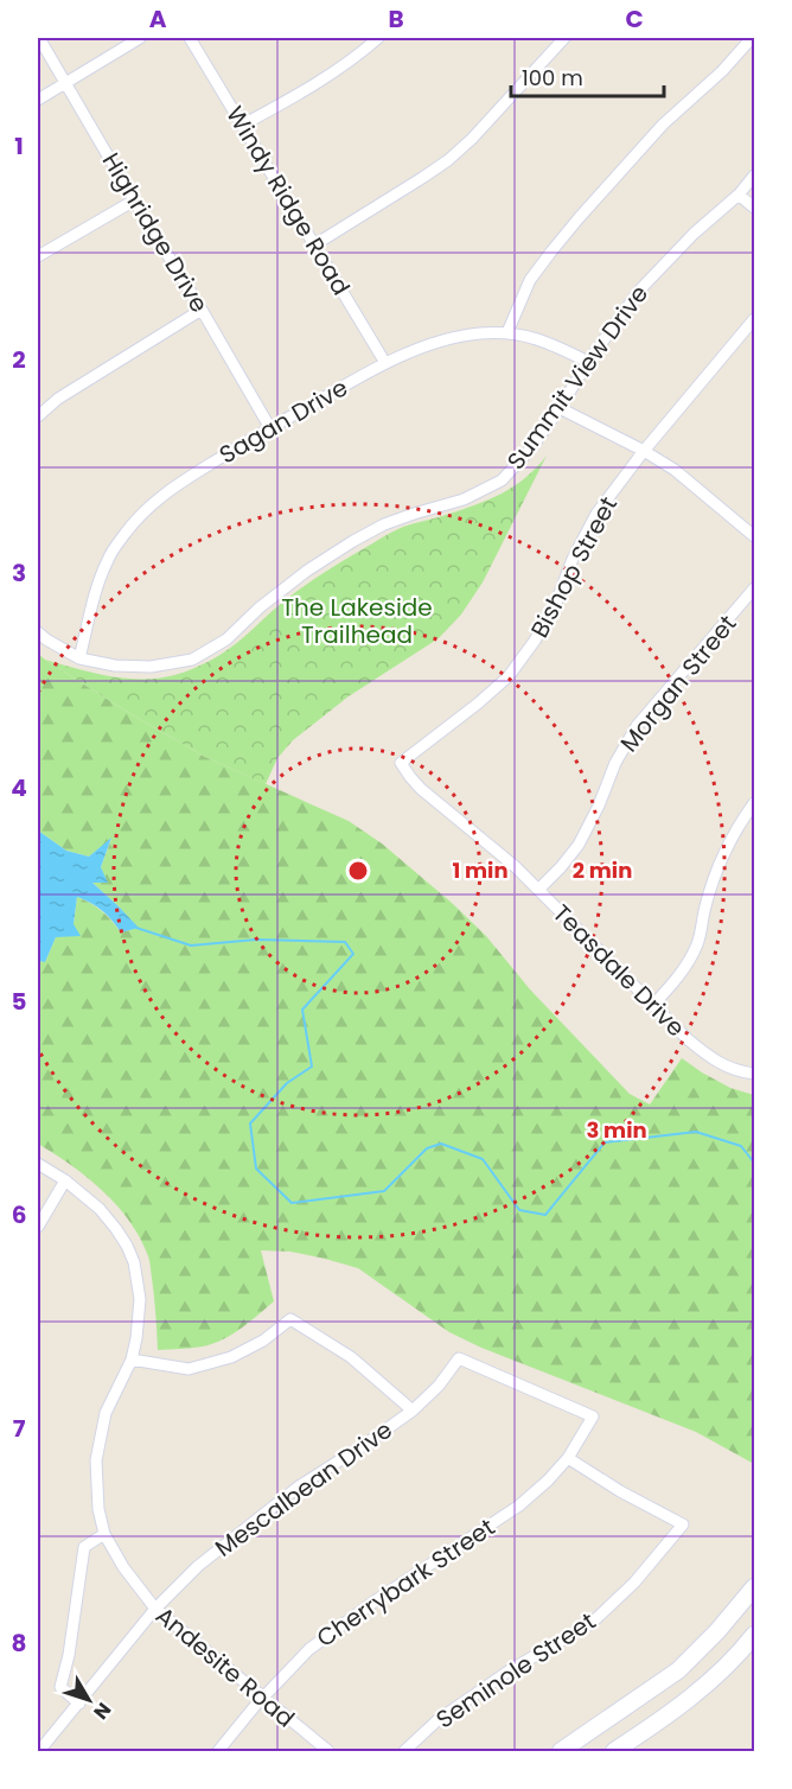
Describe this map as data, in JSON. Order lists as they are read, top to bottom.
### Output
{
  "streets": {
    "street": [
      "Windy Ridge Road",
      "Highridge Drive",
      "Summit View Drive",
      "Sagan Drive",
      "Bishop Street",
      "Morgan Street",
      "Teasdale Drive",
      "Mescalbean Drive",
      "Cherrybark Street",
      "Andesite Road",
      "Seminole Street"
    ]
  },
  "crossings": [
    ["Windy Ridge Road", "Sagan Drive"],
    ["Highridge Drive", "Sagan Drive"],
    ["Summit View Drive", "Sagan Drive"],
    ["Bishop Street", "Teasdale Drive"],
    ["Morgan Street", "Teasdale Drive"],
    ["Mescalbean Drive", "Cherrybark Street"],
    ["Mescalbean Drive", "Andesite Road"],
    ["Cherrybark Street", "Andesite Road"],
    ["Cherrybark Street", "Seminole Street"]
  ],
  "parks": ["The Lakeside Trailhead"],
  "scale_bar": "100 m",
  "north": "bottom right",
  "grid": {
    "columns": ["A", "B", "C"],
    "rows": [
      "1",
      "2",
      "3",
      "4",
      "5",
      "6",
      "7",
      "8"
    ]
  },
  "rings": ["1 min", "2 min", "3 min"]
}
